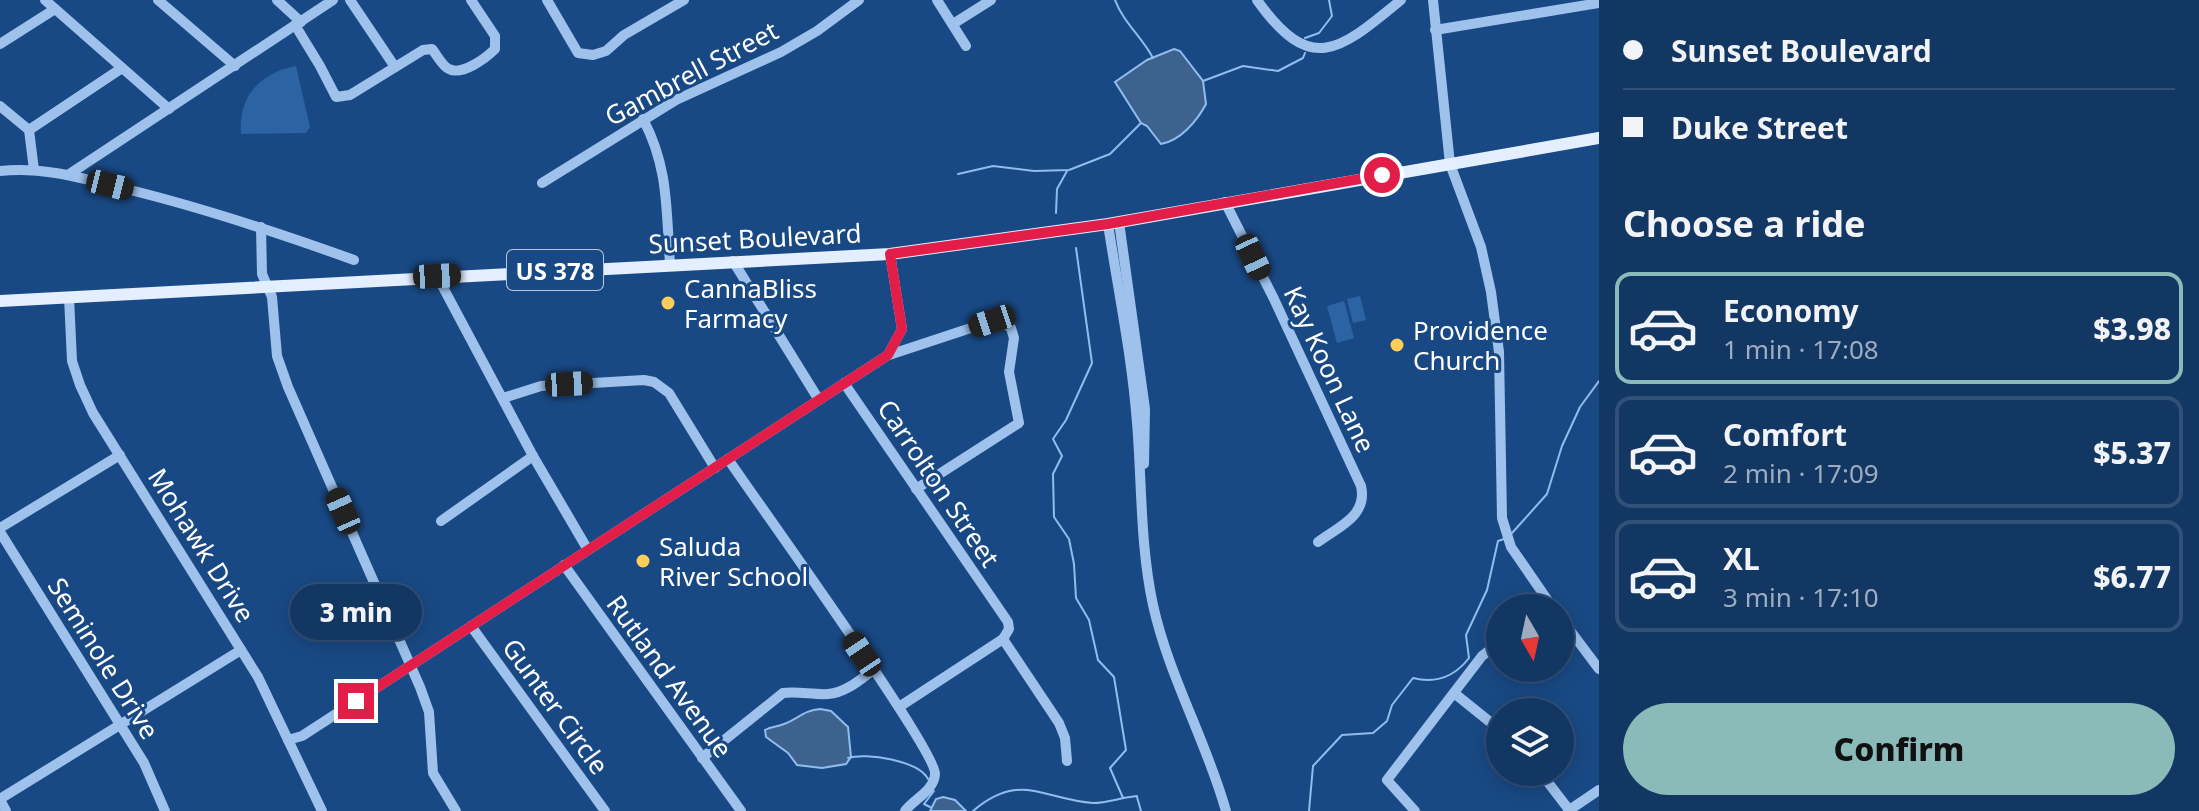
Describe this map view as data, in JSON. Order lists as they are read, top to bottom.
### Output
{
  "streets": {
    "main road": ["Sunset Boulevard", "US 378"],
    "street": [
      "Gambrell Street",
      "Kay Koon Lane",
      "Carrolton Street",
      "Mohawk Drive",
      "Seminole Drive",
      "Rutland Avenue",
      "Gunter Circle"
    ]
  },
  "crossings": [
    ["Sunset Boulevard", "Kay Koon Lane"],
    ["Sunset Boulevard", "Mohawk Drive"]
  ],
  "places": ["CannaBliss Farmacy", "Providence Church", "Saluda River School"],
  "north": "bottom",
  "page": {
    "banner": ["Sunset Boulevard", "Duke Street"],
    "heading": "Choose a ride",
    "list": [
      {
        "name": "Economy",
        "note": "1 min · 17:08",
        "value": "$3.98"
      },
      {
        "name": "Comfort",
        "note": "2 min · 17:09",
        "value": "$5.37"
      },
      {
        "name": "XL",
        "note": "3 min · 17:10",
        "value": "$6.77"
      }
    ],
    "bubble": "3 min",
    "buttons": "Confirm"
  }
}
